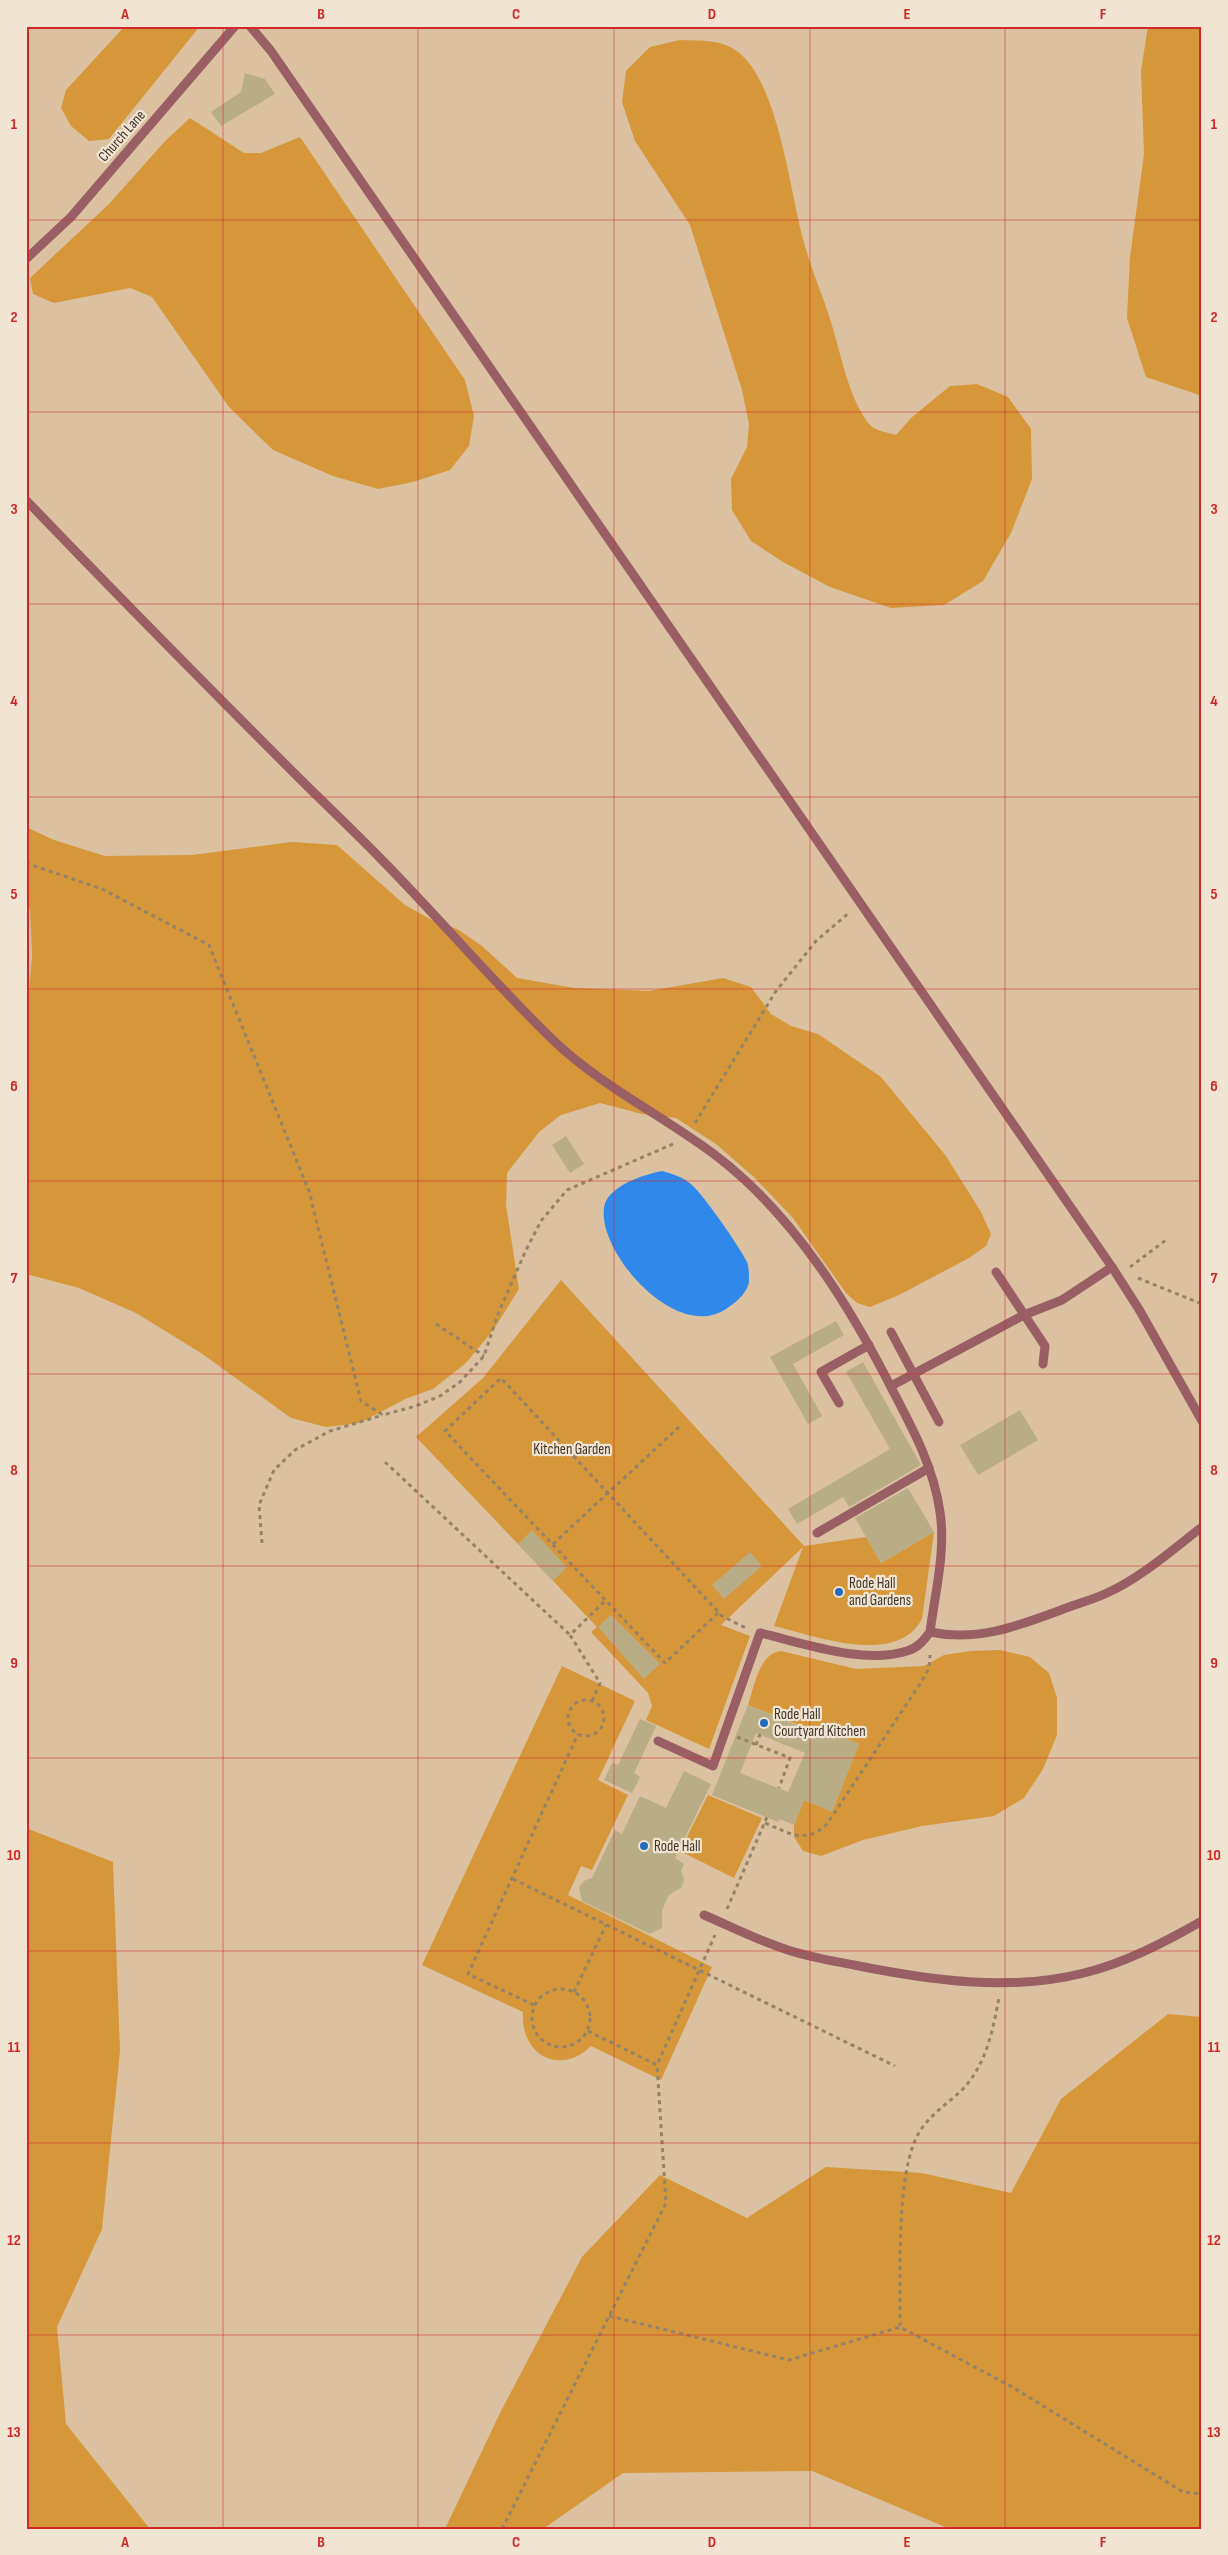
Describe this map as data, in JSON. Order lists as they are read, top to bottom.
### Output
{
  "streets": {
    "street": ["Church Lane"]
  },
  "parks": ["Kitchen Garden"],
  "places": ["Rode Hall and Gardens", "Rode Hall Courtyard Kitchen", "Rode Hall"],
  "grid": {
    "columns": [
      "A",
      "B",
      "C",
      "D",
      "E",
      "F"
    ],
    "rows": [
      "1",
      "2",
      "3",
      "4",
      "5",
      "6",
      "7",
      "8",
      "9",
      "10",
      "11",
      "12",
      "13"
    ]
  }
}
